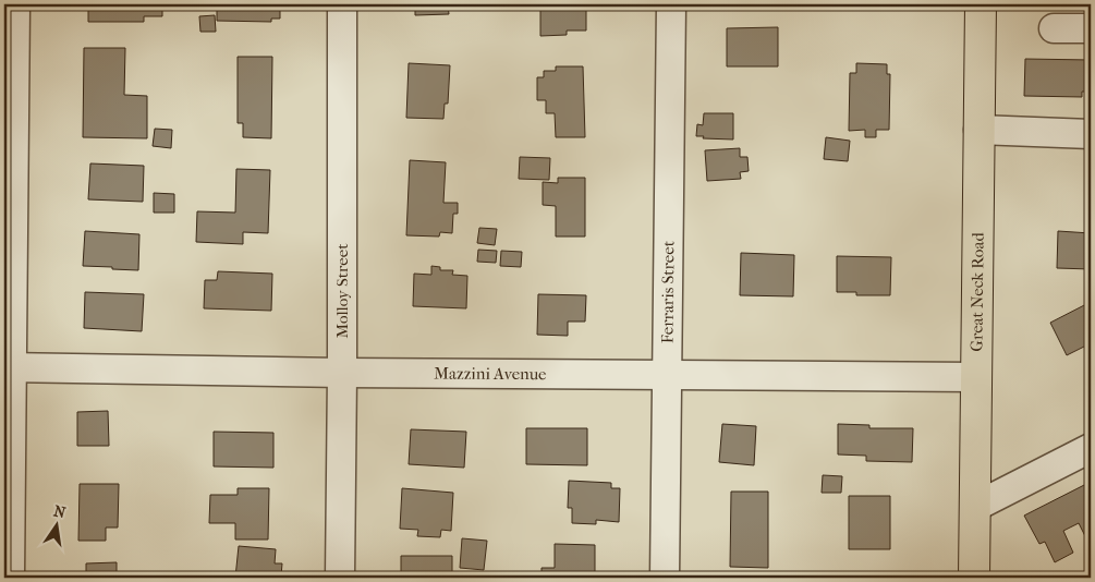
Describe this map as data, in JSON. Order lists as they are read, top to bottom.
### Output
{
  "streets": {
    "main road": ["Great Neck Road"],
    "street": ["Molloy Street", "Ferraris Street", "Mazzini Avenue"]
  },
  "crossings": [
    ["Molloy Street", "Mazzini Avenue"],
    ["Ferraris Street", "Mazzini Avenue"],
    ["Great Neck Road", "Mazzini Avenue"]
  ],
  "north": "top"
}
